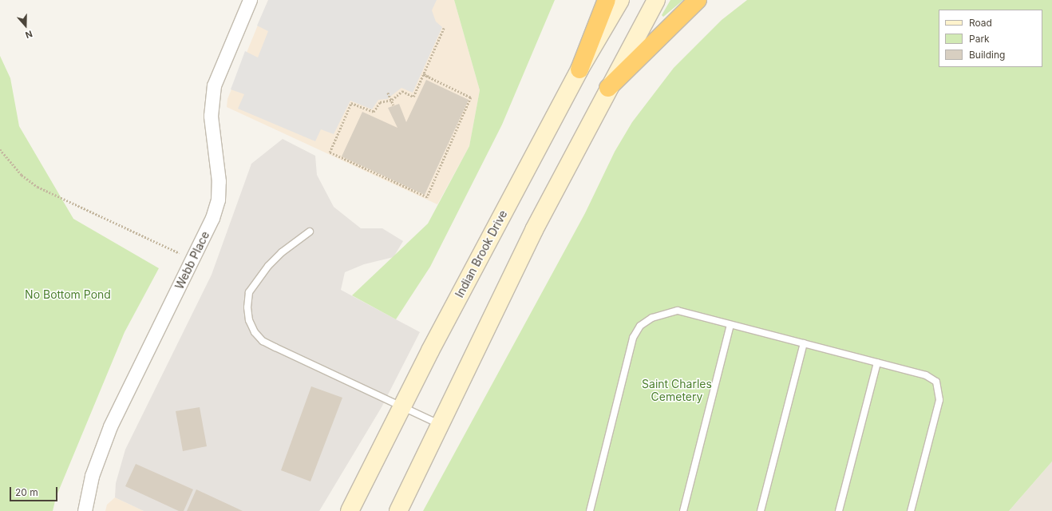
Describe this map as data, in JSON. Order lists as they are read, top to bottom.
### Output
{
  "streets": {
    "main road": ["Indian Brook Drive"],
    "street": ["Webb Place"]
  },
  "parks": ["No Bottom Pond", "Saint Charles Cemetery"],
  "legend": ["Road", "Park", "Building"],
  "scale_bar": "20 m",
  "north": "bottom"
}
